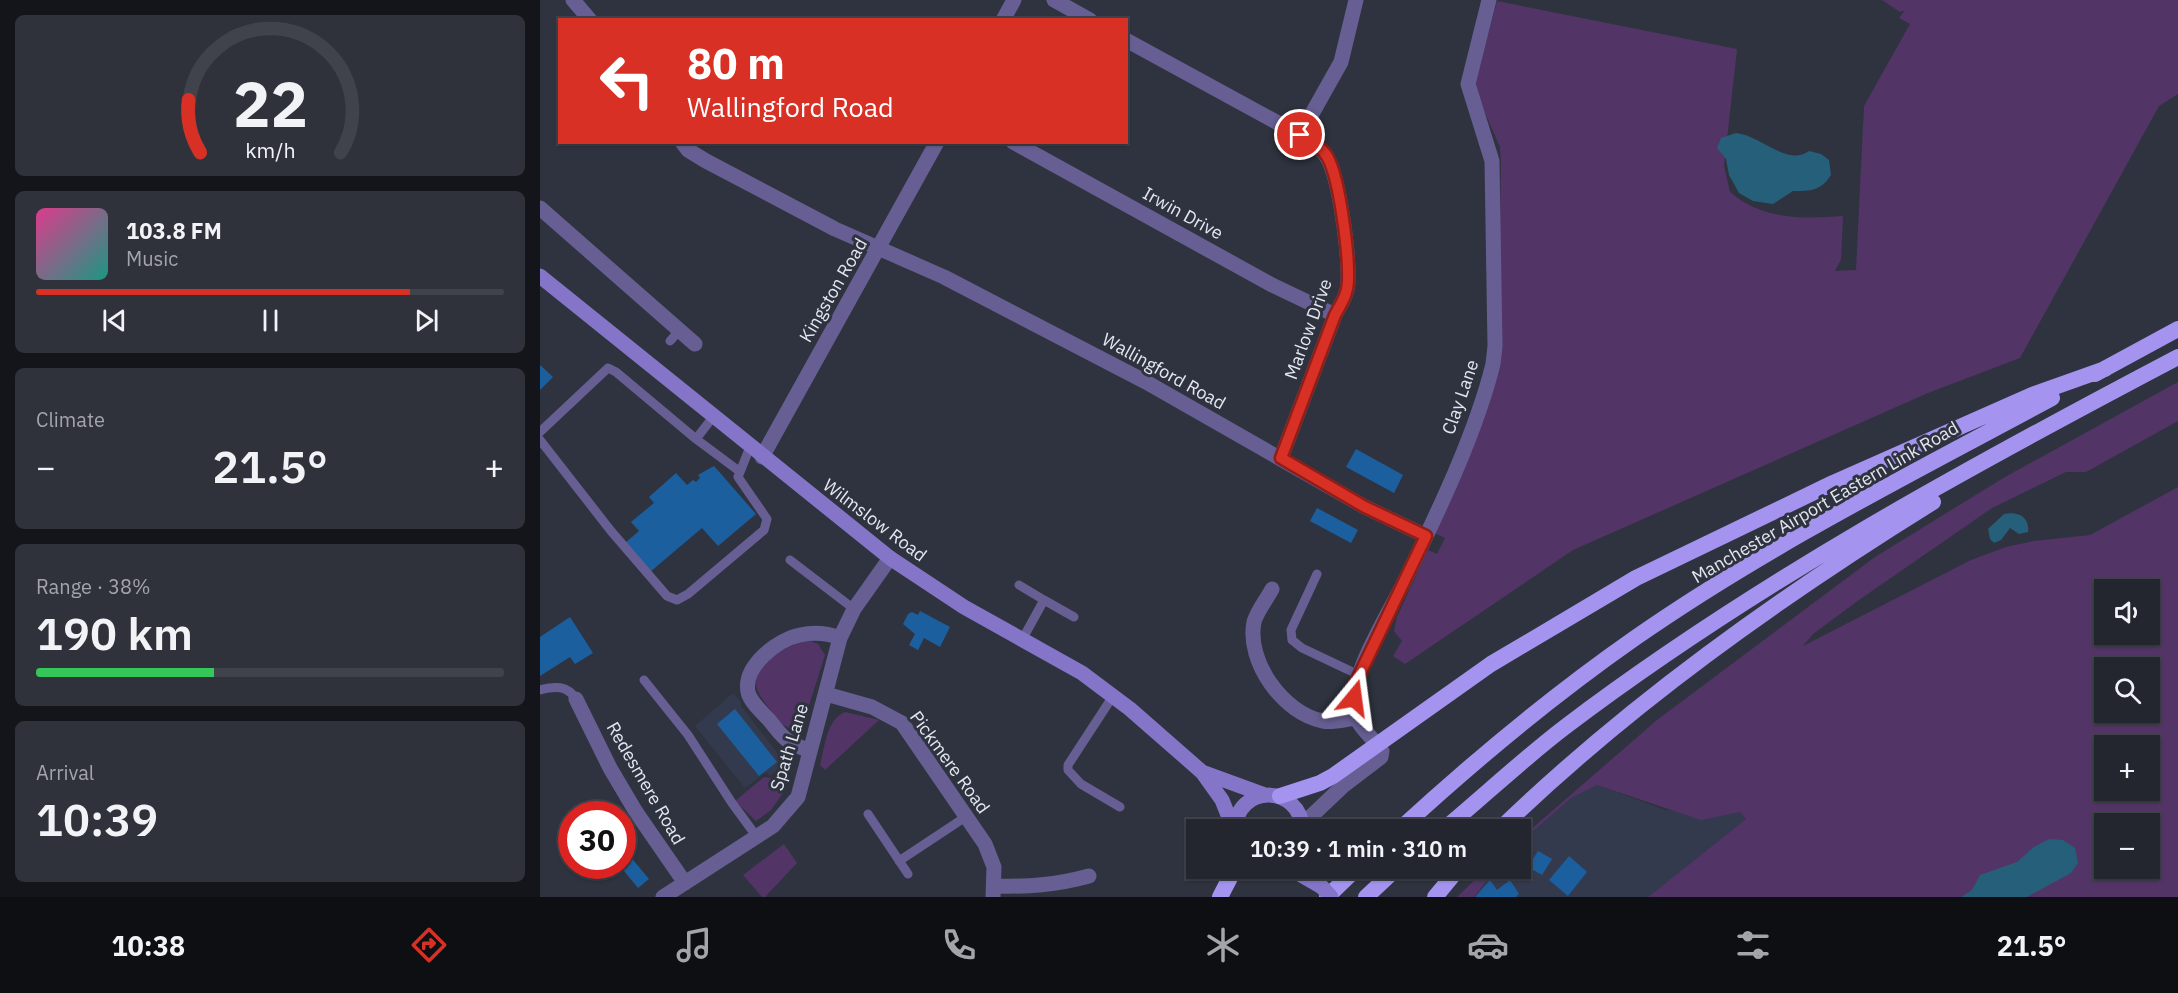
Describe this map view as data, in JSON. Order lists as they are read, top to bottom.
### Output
{
  "streets": {
    "highway": ["Manchester Airport Eastern Link Road"],
    "main road": ["Wilmslow Road"],
    "street": [
      "Irwin Drive",
      "Kingston Road",
      "Marlow Drive",
      "Wallingford Road",
      "Clay Lane",
      "Spath Lane",
      "Pickmere Road",
      "Redesmere Road"
    ]
  },
  "crossings": [
    ["Irwin Drive", "Marlow Drive"],
    ["Kingston Road", "Wallingford Road"],
    ["Kingston Road", "Wilmslow Road"],
    ["Marlow Drive", "Wallingford Road"],
    ["Wallingford Road", "Clay Lane"],
    ["Wilmslow Road", "Spath Lane"],
    ["Spath Lane", "Pickmere Road"],
    ["Spath Lane", "Redesmere Road"]
  ],
  "page": {
    "turn": ["80 m", "Wallingford Road"],
    "song": ["103.8 FM", "Music"],
    "tile": [
      "Climate",
      ["Range · 38%", "190 km"],
      ["Arrival", "10:39"]
    ],
    "heat": ["−", "21.5°", "+"],
    "map_buttons": ["+", "−"],
    "limit": "30",
    "trip": "10:39 · 1 min · 310 m",
    "tabs": ["10:38", "21.5°"],
    "gauge": ["22", "km/h"]
  }
}
